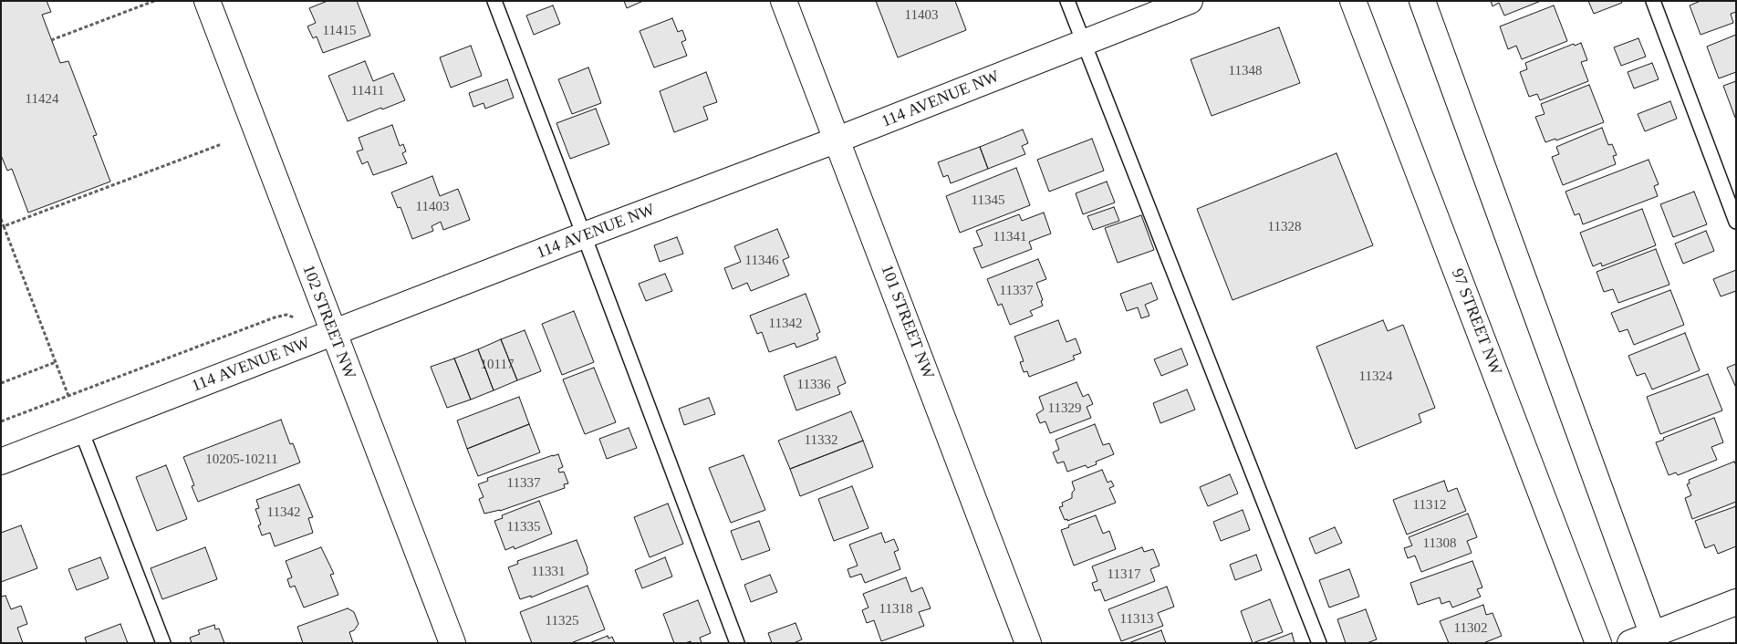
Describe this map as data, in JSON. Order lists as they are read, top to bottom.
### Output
{
  "streets": {
    "street": [
      "114 AVENUE NW",
      "102 STREET NW",
      "101 STREET NW",
      "97 STREET NW"
    ]
  },
  "crossings": [
    ["114 AVENUE NW", "102 STREET NW"],
    ["114 AVENUE NW", "101 STREET NW"]
  ],
  "house_numbers": [
    "11403",
    "11415",
    "11348",
    "11411",
    "11424",
    "11345",
    "11403",
    "11328",
    "11341",
    "11346",
    "11337",
    "11342",
    "10117",
    "11324",
    "11336",
    "11329",
    "11332",
    "10205-10211",
    "11337",
    "11312",
    "11342",
    "11335",
    "11308",
    "11331",
    "11317",
    "11318",
    "11313",
    "11325",
    "11302"
  ]
}
